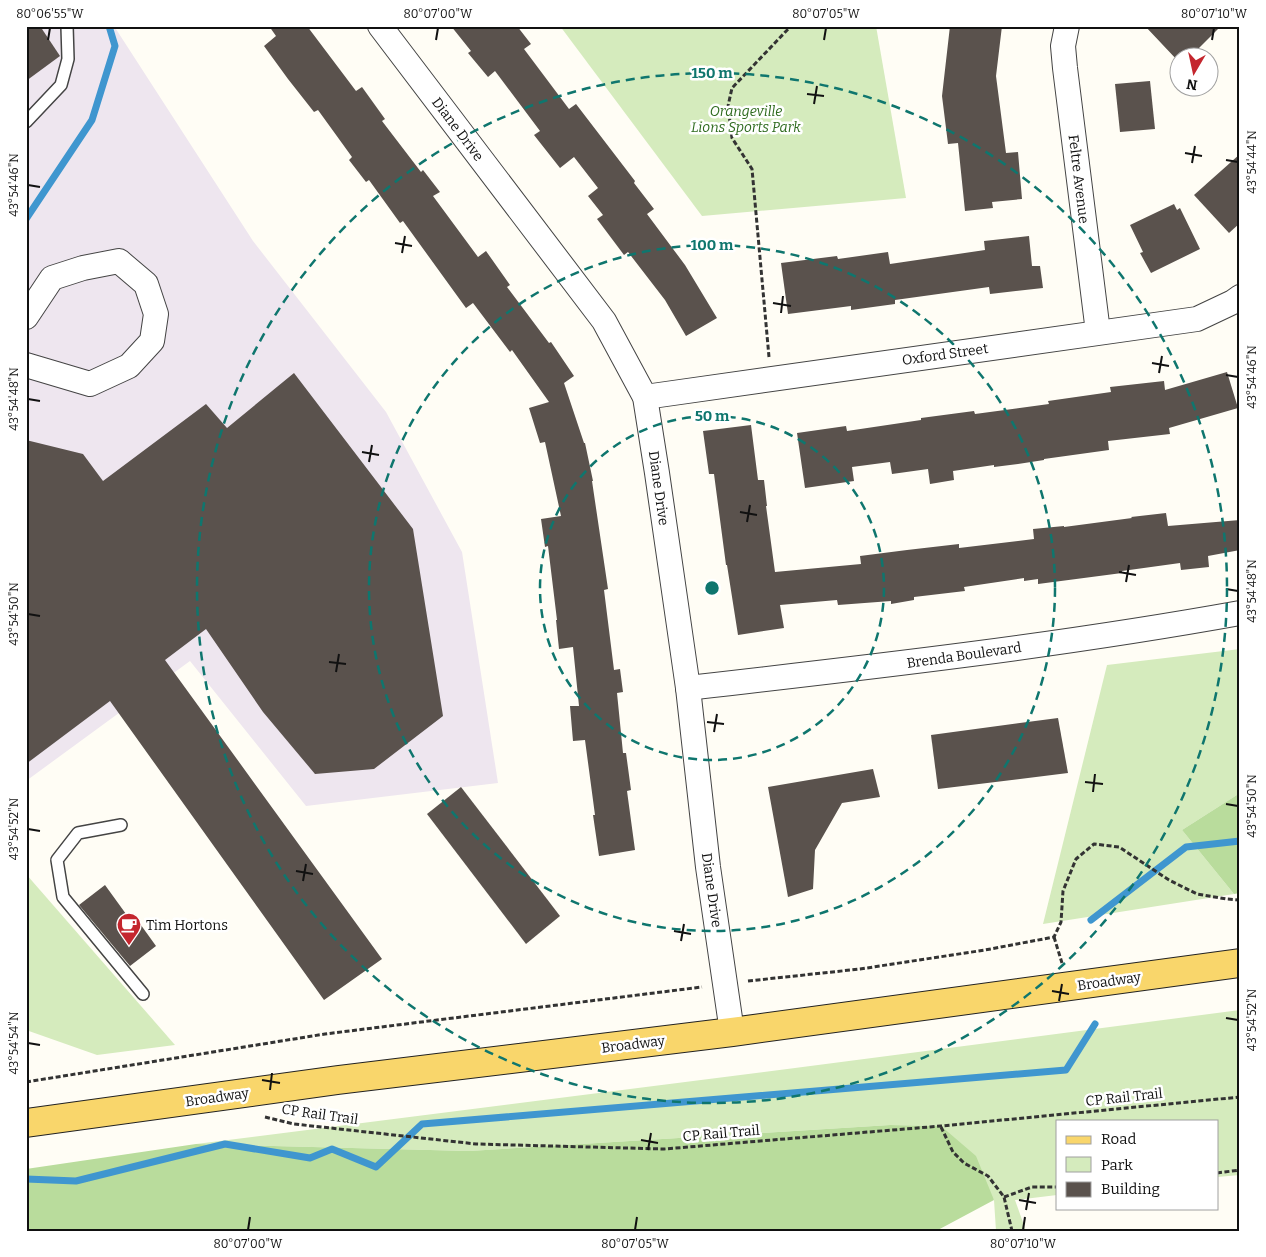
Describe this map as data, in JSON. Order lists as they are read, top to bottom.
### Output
{
  "streets": {
    "main road": ["Broadway"],
    "street": [
      "Diane Drive",
      "Feltre Avenue",
      "Oxford Street",
      "Brenda Boulevard"
    ],
    "path": ["CP Rail Trail"]
  },
  "crossings": [
    ["Diane Drive", "Oxford Street"],
    ["Diane Drive", "Brenda Boulevard"],
    ["Diane Drive", "Broadway"],
    ["Feltre Avenue", "Oxford Street"]
  ],
  "parks": ["Orangeville Lions Sports Park"],
  "places": {
    "cafe": ["Tim Hortons"]
  },
  "legend": ["Road", "Park", "Building"],
  "north": "bottom",
  "coordinates": [
    "80°06'55\"W",
    "80°07'00\"W",
    "80°07'05\"W",
    "80°07'10\"W",
    "43°54'44\"N",
    "43°54'46\"N",
    "43°54'48\"N",
    "43°54'50\"N",
    "43°54'52\"N",
    "43°54'54\"N"
  ],
  "rings": ["150 m", "100 m", "50 m"]
}
